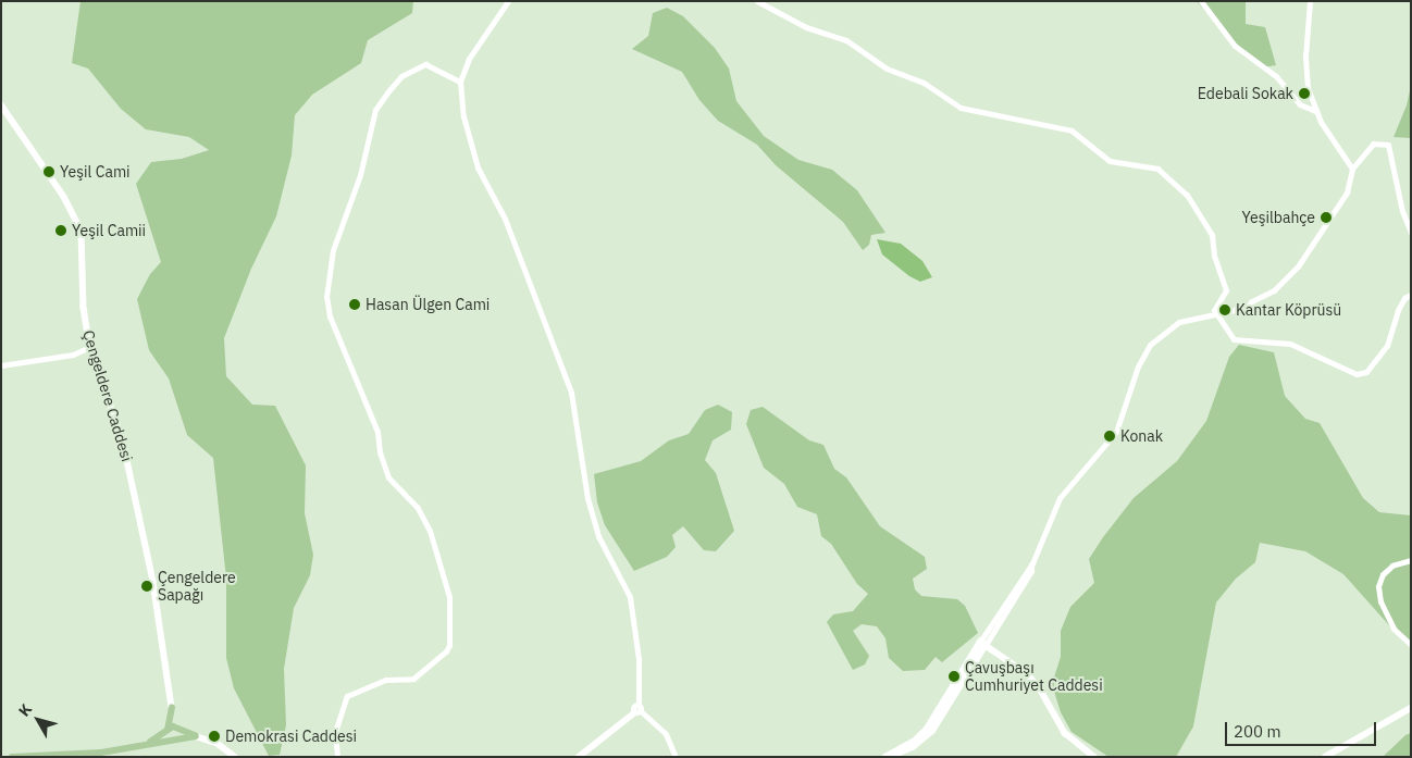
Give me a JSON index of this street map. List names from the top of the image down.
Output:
{
  "streets": {
    "main road": ["Çengeldere Caddesi"]
  },
  "places": [
    "Edebali Sokak",
    "Yeşil Cami",
    "Yeşilbahçe",
    "Yeşil Camii",
    "Hasan Ülgen Cami",
    "Kantar Köprüsü",
    "Konak",
    "Çengeldere Sapağı",
    "Çavuşbaşı Cumhuriyet Caddesi",
    "Demokrasi Caddesi"
  ],
  "scale_bar": "200 m",
  "north": "top left"
}
